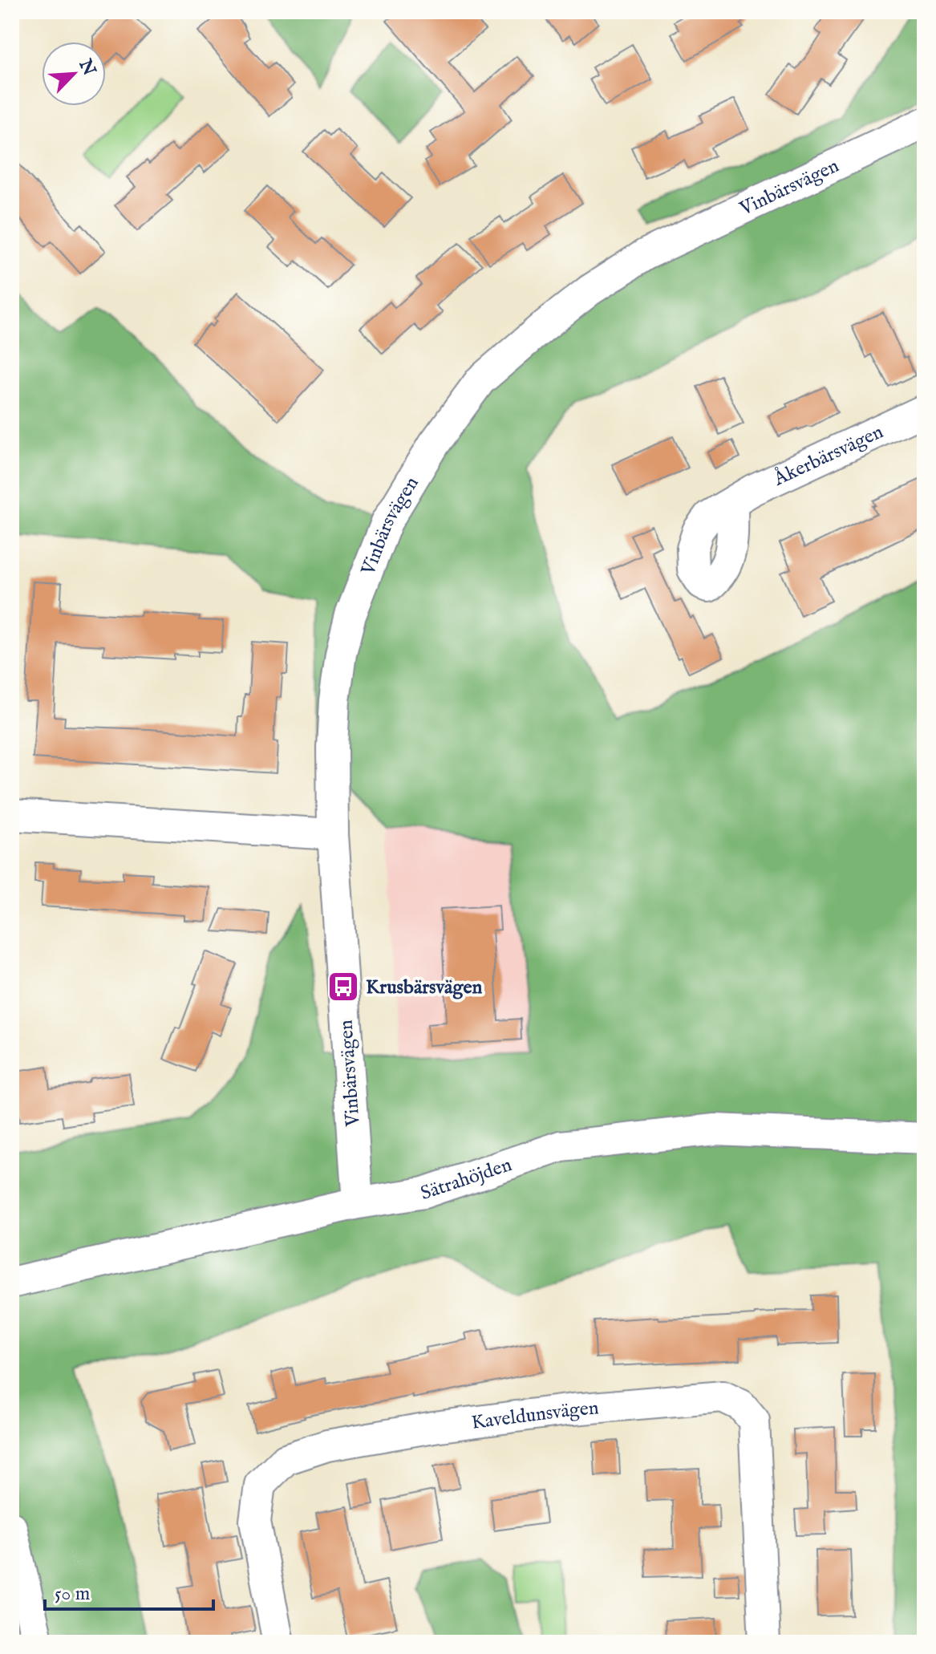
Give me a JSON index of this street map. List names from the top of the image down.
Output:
{
  "streets": {
    "street": [
      "Vinbärsvägen",
      "Åkerbärsvägen",
      "Sätrahöjden",
      "Kaveldunsvägen"
    ]
  },
  "crossings": [
    ["Vinbärsvägen", "Sätrahöjden"]
  ],
  "places": {
    "bus stop": ["Krusbärsvägen"]
  },
  "scale_bar": "50 m",
  "north": "top right"
}
